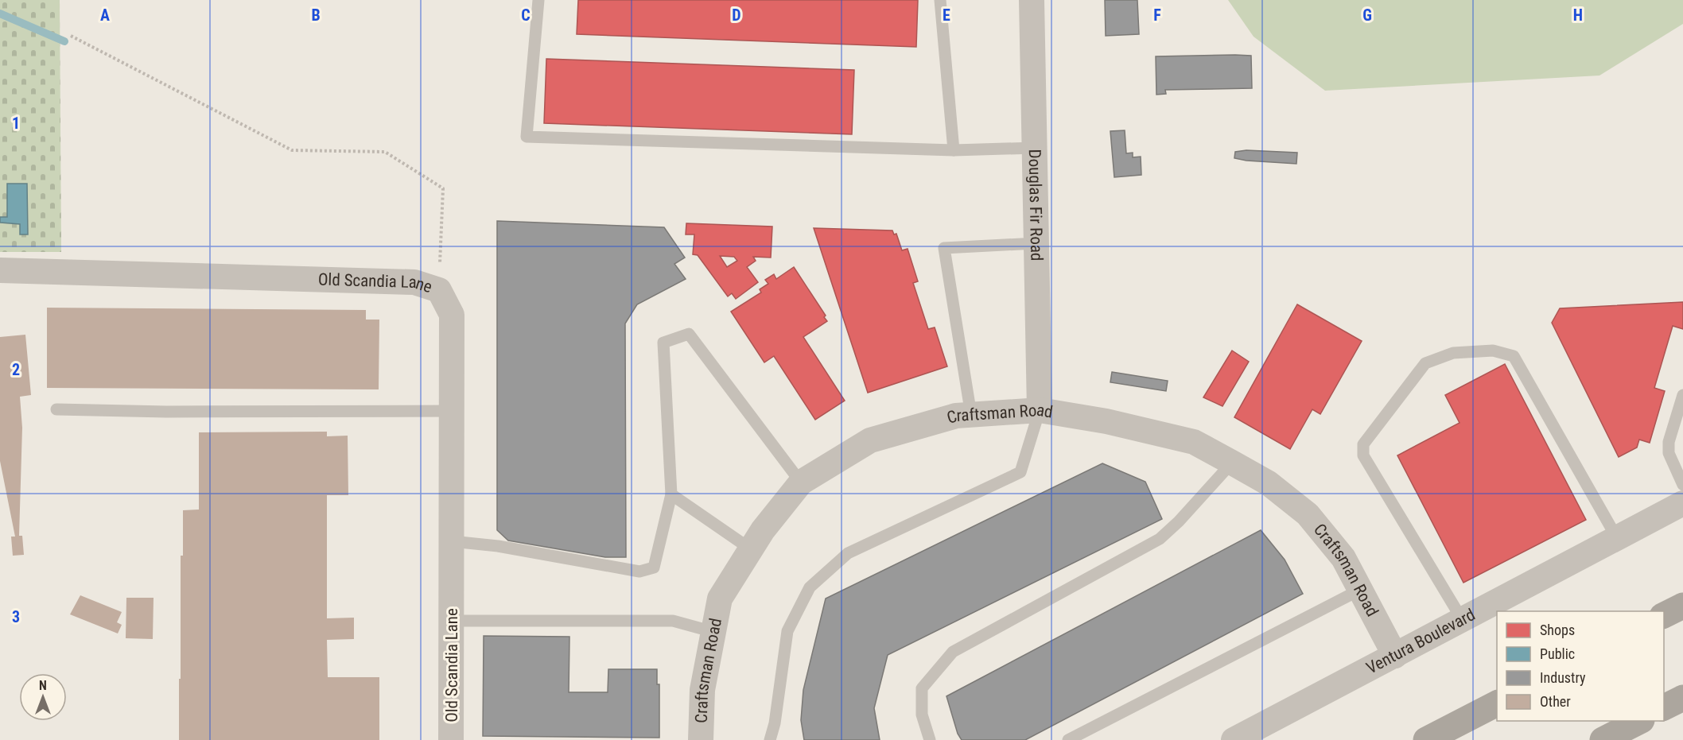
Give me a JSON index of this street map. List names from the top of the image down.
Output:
{
  "streets": {
    "street": [
      "Douglas Fir Road",
      "Old Scandia Lane",
      "Craftsman Road",
      "Ventura Boulevard"
    ]
  },
  "crossings": [
    ["Douglas Fir Road", "Craftsman Road"],
    ["Craftsman Road", "Ventura Boulevard"]
  ],
  "legend": [
    "Shops",
    "Public",
    "Industry",
    "Other"
  ],
  "north": "top",
  "grid": {
    "columns": [
      "A",
      "B",
      "C",
      "D",
      "E",
      "F",
      "G",
      "H"
    ],
    "rows": ["1", "2", "3"]
  }
}
